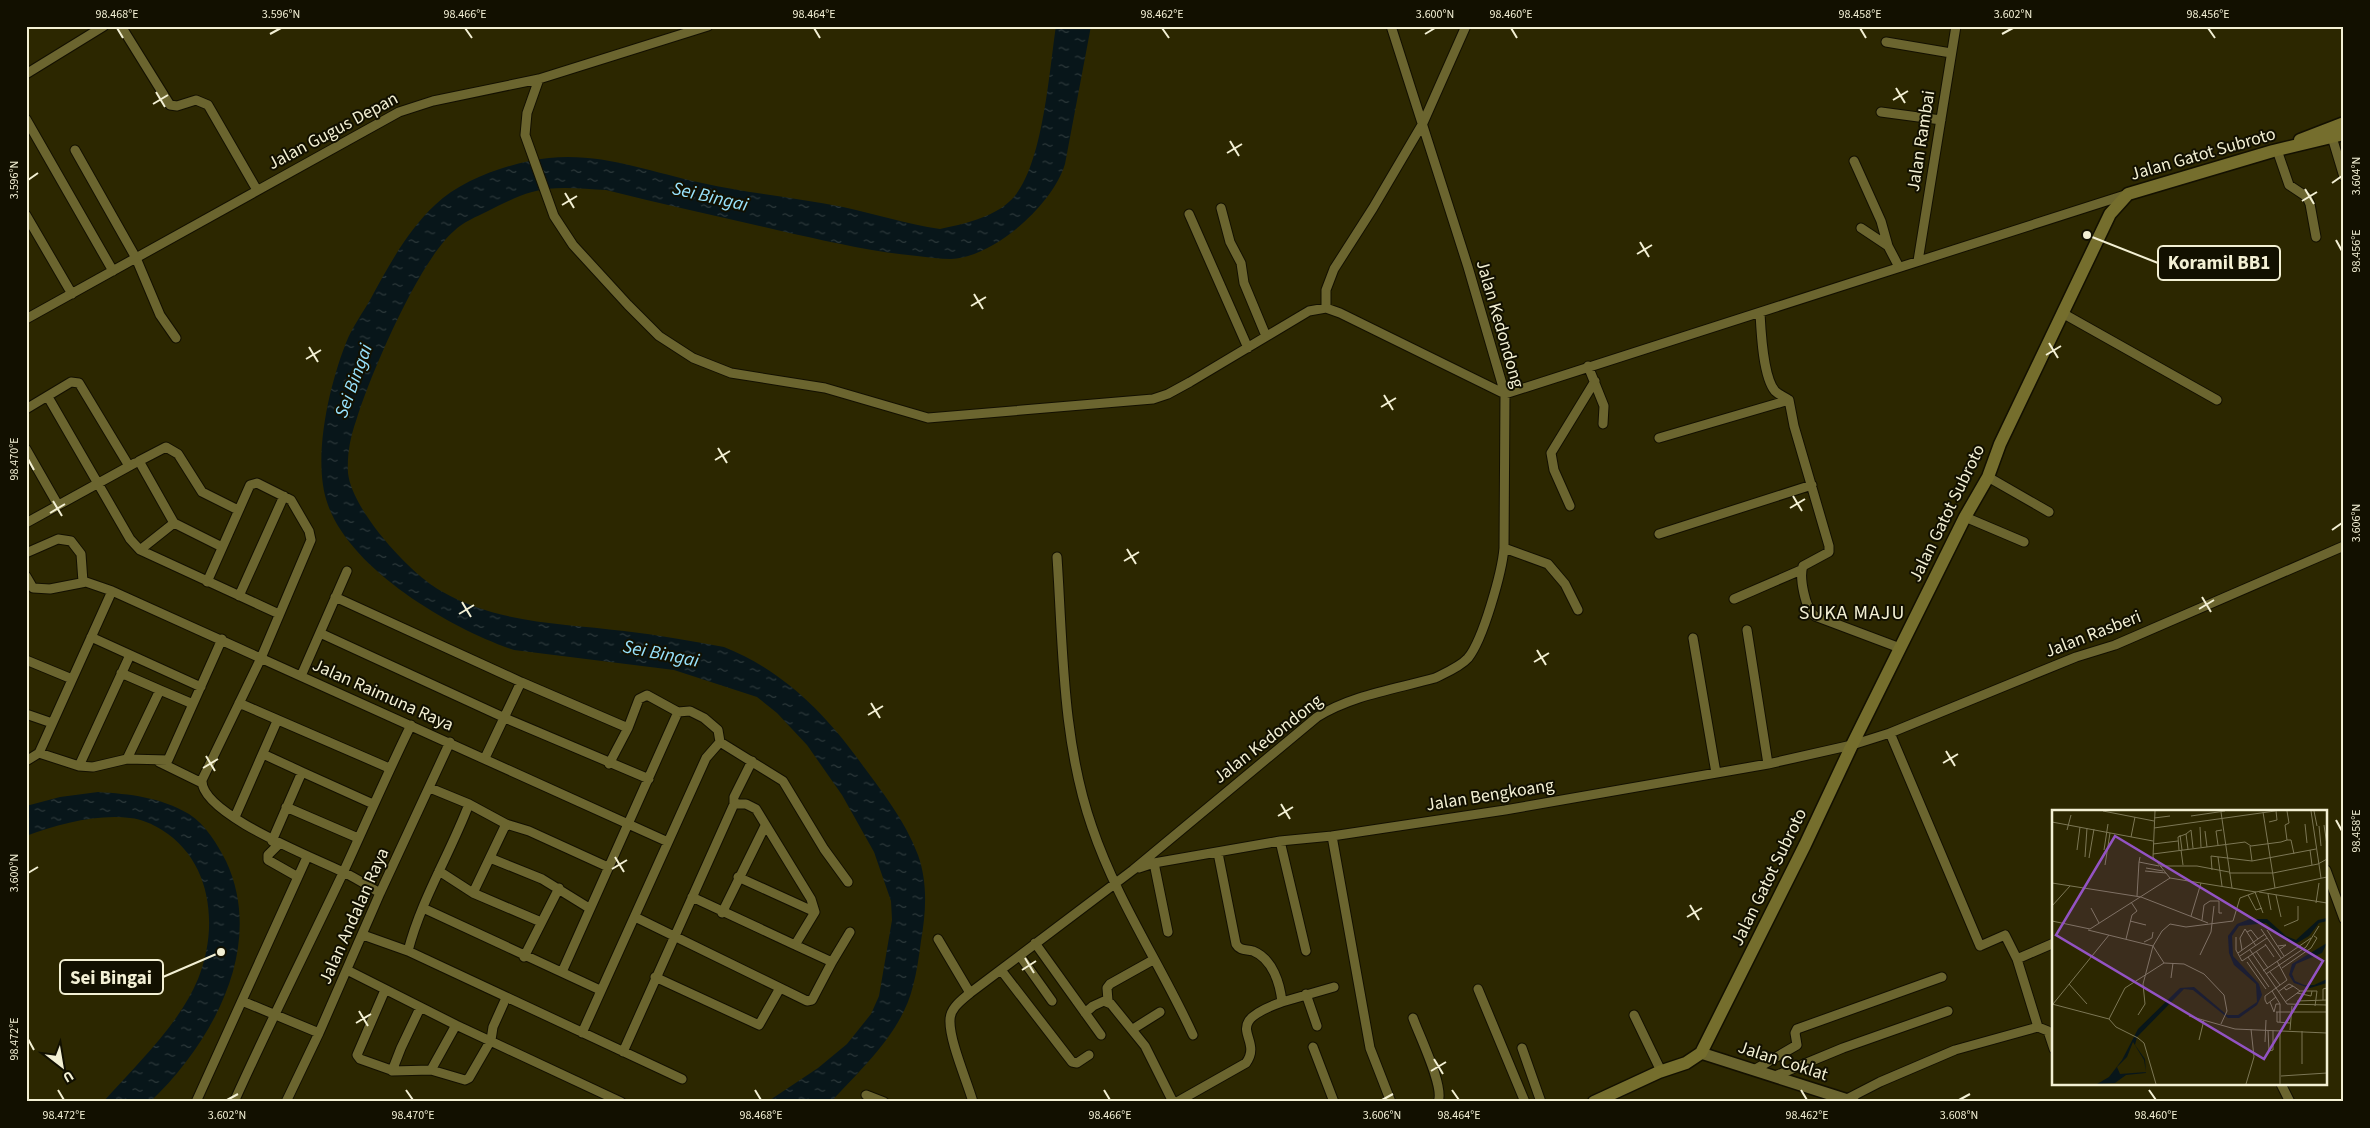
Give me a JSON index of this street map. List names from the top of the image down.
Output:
{
  "streets": {
    "main road": ["Jalan Gatot Subroto"],
    "street": [
      "Jalan Gugus Depan",
      "Jalan Rambai",
      "Jalan Kedondong",
      "Jalan Rasberi",
      "Jalan Raimuna Raya",
      "Jalan Bengkoang",
      "Jalan Andalan Raya",
      "Jalan Coklat"
    ]
  },
  "crossings": [
    ["Jalan Gatot Subroto", "Jalan Rasberi"],
    ["Jalan Gatot Subroto", "Jalan Bengkoang"],
    ["Jalan Gatot Subroto", "Jalan Coklat"],
    ["Jalan Kedondong", "Jalan Bengkoang"],
    ["Jalan Rasberi", "Jalan Bengkoang"],
    ["Jalan Raimuna Raya", "Jalan Andalan Raya"]
  ],
  "districts": ["SUKA MAJU"],
  "water": ["Sei Bingai"],
  "places": ["Koramil BB1", "Sei Bingai"],
  "north": "bottom right",
  "coordinates": [
    "98.468°E",
    "3.596°N",
    "98.466°E",
    "98.464°E",
    "98.462°E",
    "3.600°N",
    "98.460°E",
    "98.458°E",
    "3.602°N",
    "98.456°E",
    "3.604°N",
    "98.470°E",
    "3.606°N",
    "98.472°E",
    "3.608°N"
  ]
}
